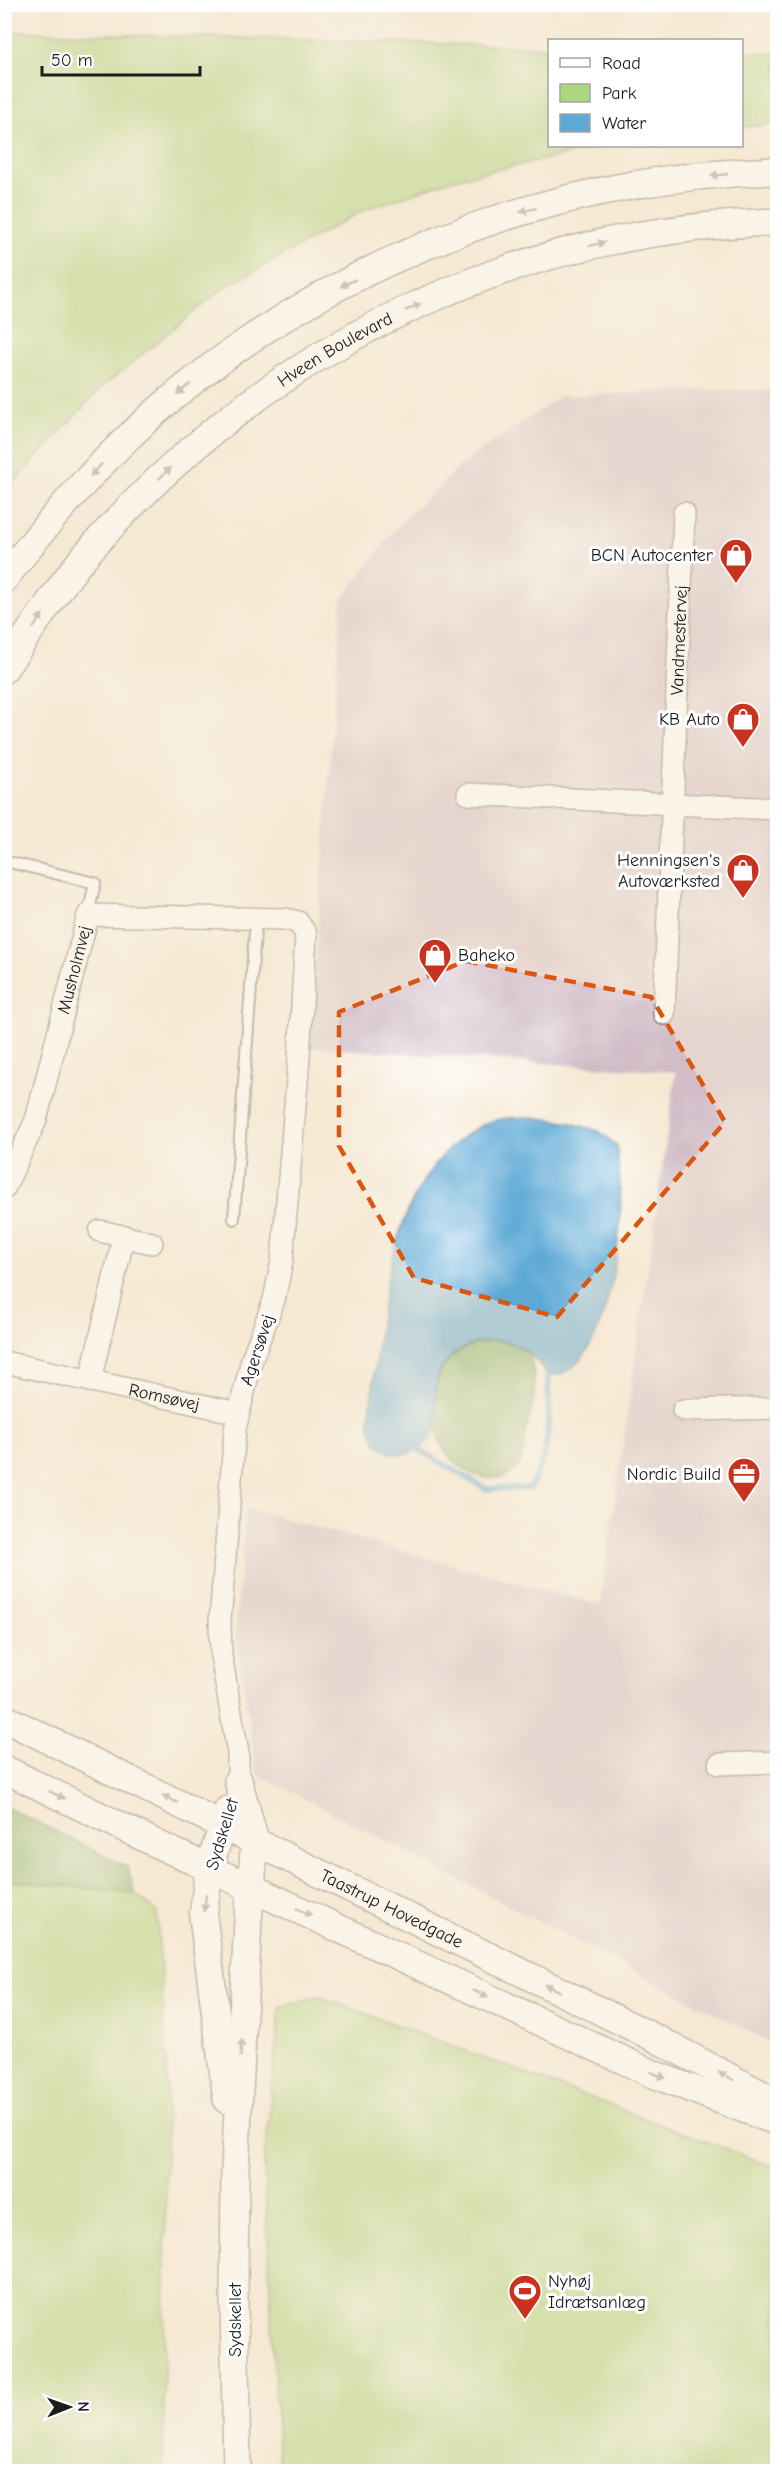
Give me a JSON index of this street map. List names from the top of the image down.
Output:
{
  "streets": {
    "street": [
      "Hveen Boulevard",
      "Vandmestervej",
      "Musholmvej",
      "Agersøvej",
      "Romsøvej",
      "Sydskellet",
      "Taastrup Hovedgade"
    ]
  },
  "crossings": [
    ["Musholmvej", "Agersøvej"],
    ["Agersøvej", "Romsøvej"],
    ["Agersøvej", "Sydskellet"],
    ["Sydskellet", "Taastrup Hovedgade"]
  ],
  "places": {
    "shop": [
      "BCN Autocenter",
      "KB Auto",
      "Henningsen's Autoværksted",
      "Baheko"
    ],
    "office": ["Nordic Build"],
    "sports": ["Nyhøj Idrætsanlæg"]
  },
  "legend": ["Road", "Park", "Water"],
  "scale_bar": "50 m",
  "north": "right"
}
